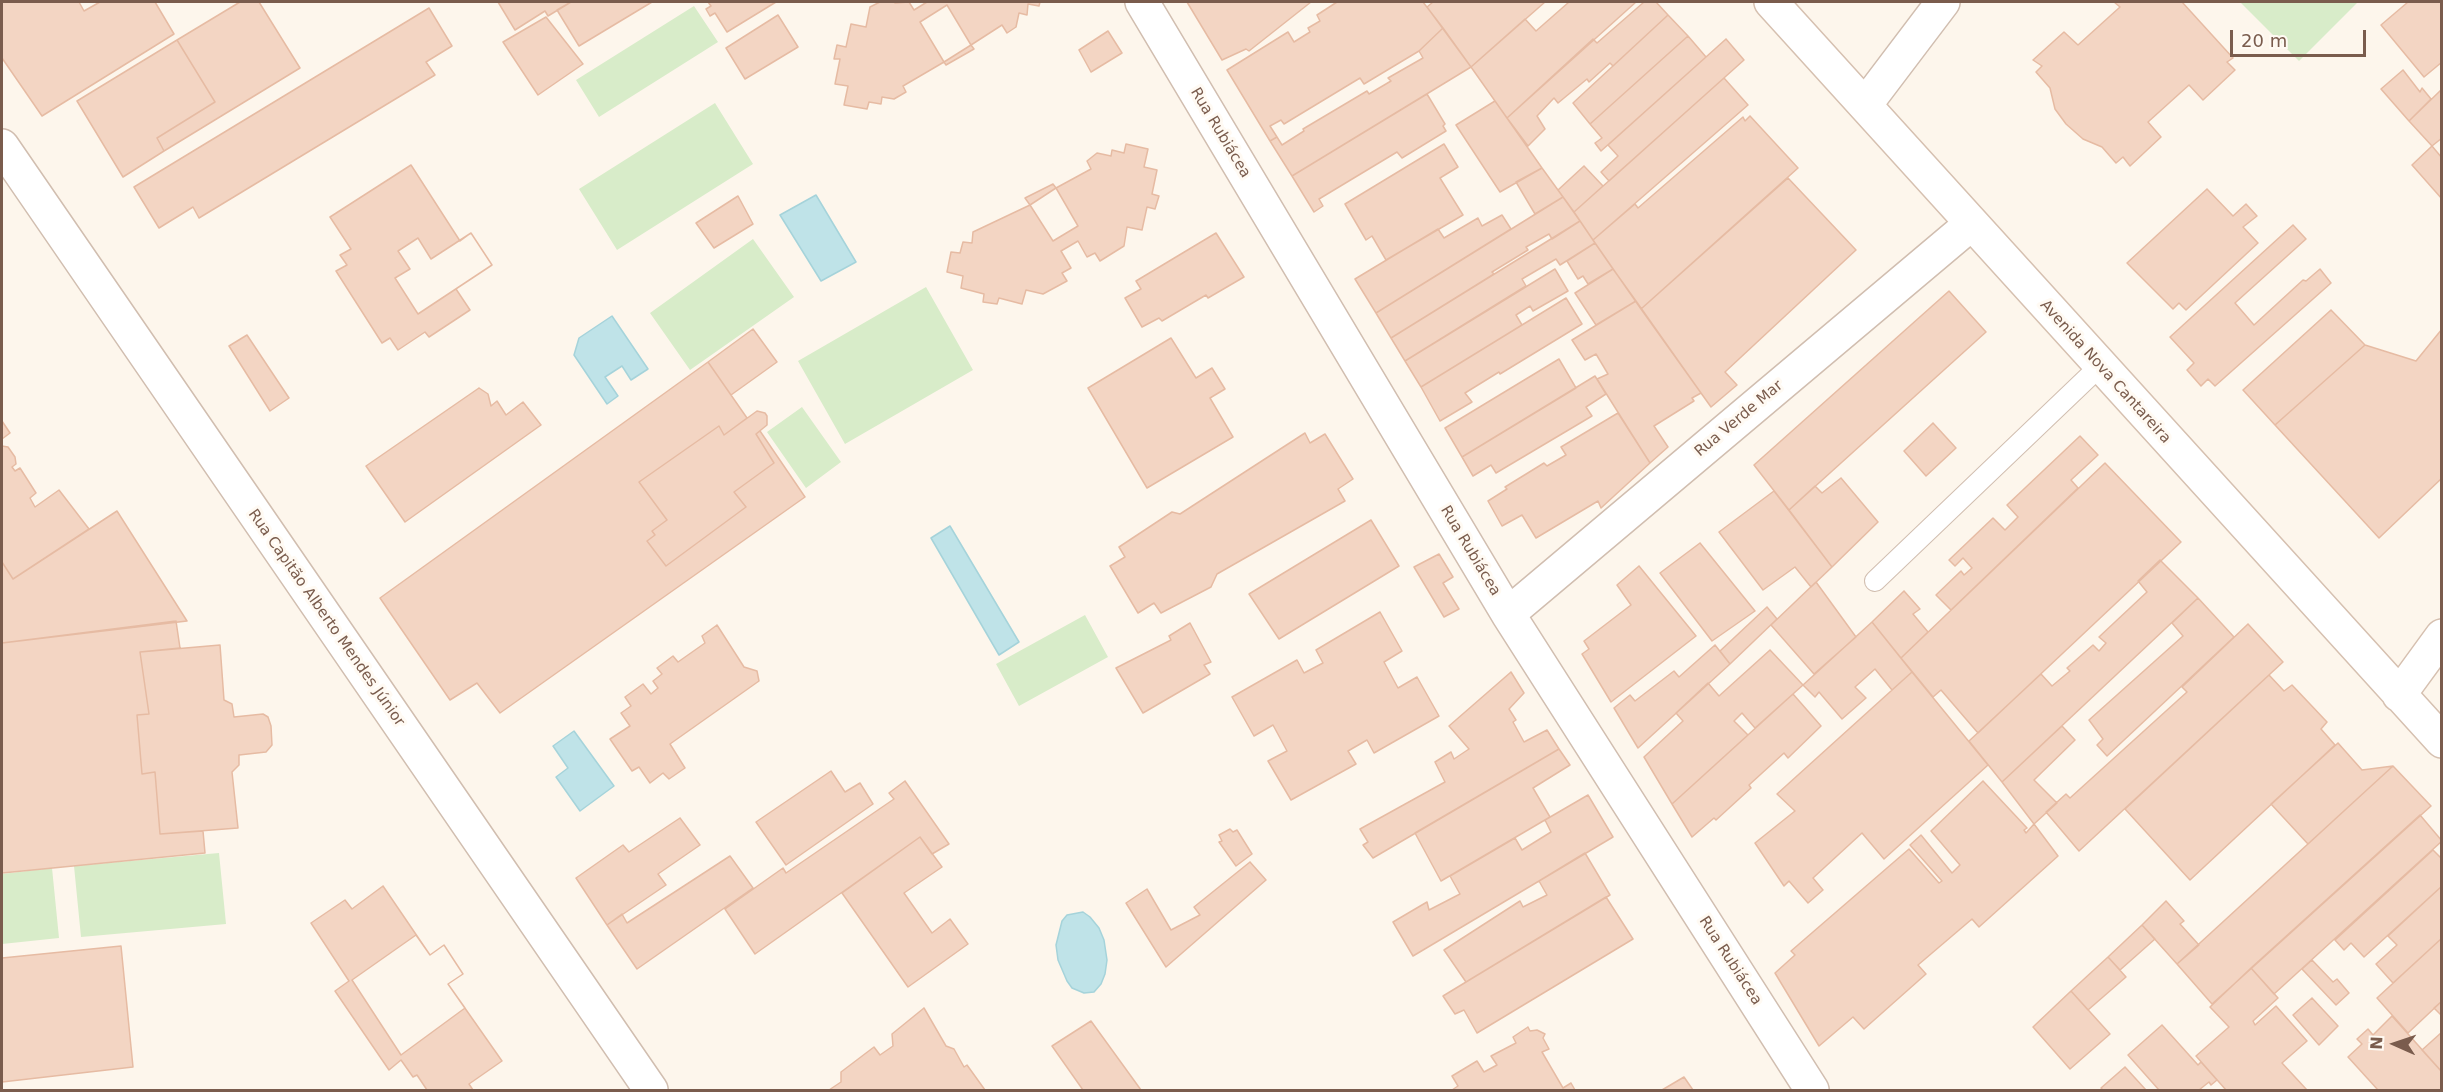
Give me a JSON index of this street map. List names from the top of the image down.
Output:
{
  "streets": {
    "street": [
      "Rua Rubiácea",
      "Avenida Nova Cantareira",
      "Rua Verde Mar",
      "Rua Capitão Alberto Mendes Júnior"
    ]
  },
  "crossings": [
    ["Rua Rubiácea", "Rua Verde Mar"],
    ["Avenida Nova Cantareira", "Rua Verde Mar"]
  ],
  "scale_bar": "20 m",
  "north": "left"
}
